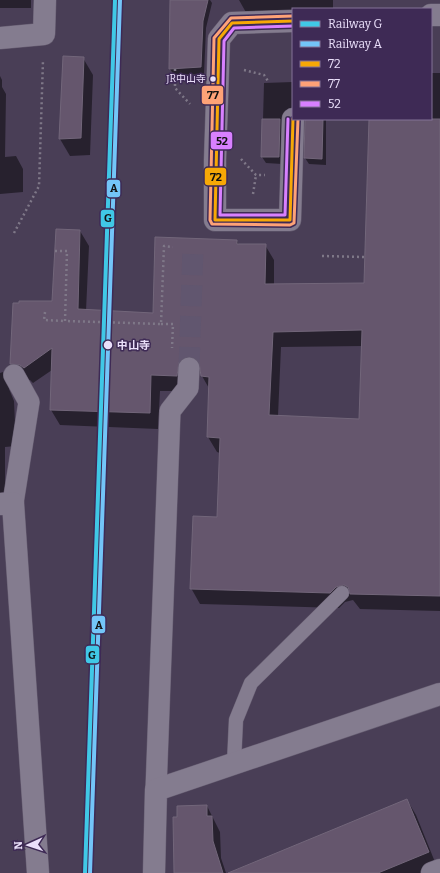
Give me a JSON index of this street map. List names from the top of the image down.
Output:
{
  "places": ["JR中山寺", "中山寺"],
  "lines": [
    "rail line G",
    "rail line A",
    "transit line 77",
    "transit line 72",
    "transit line 52"
  ],
  "legend": [
    "Railway G",
    "Railway A",
    "72",
    "77",
    "52"
  ],
  "north": "left"
}
